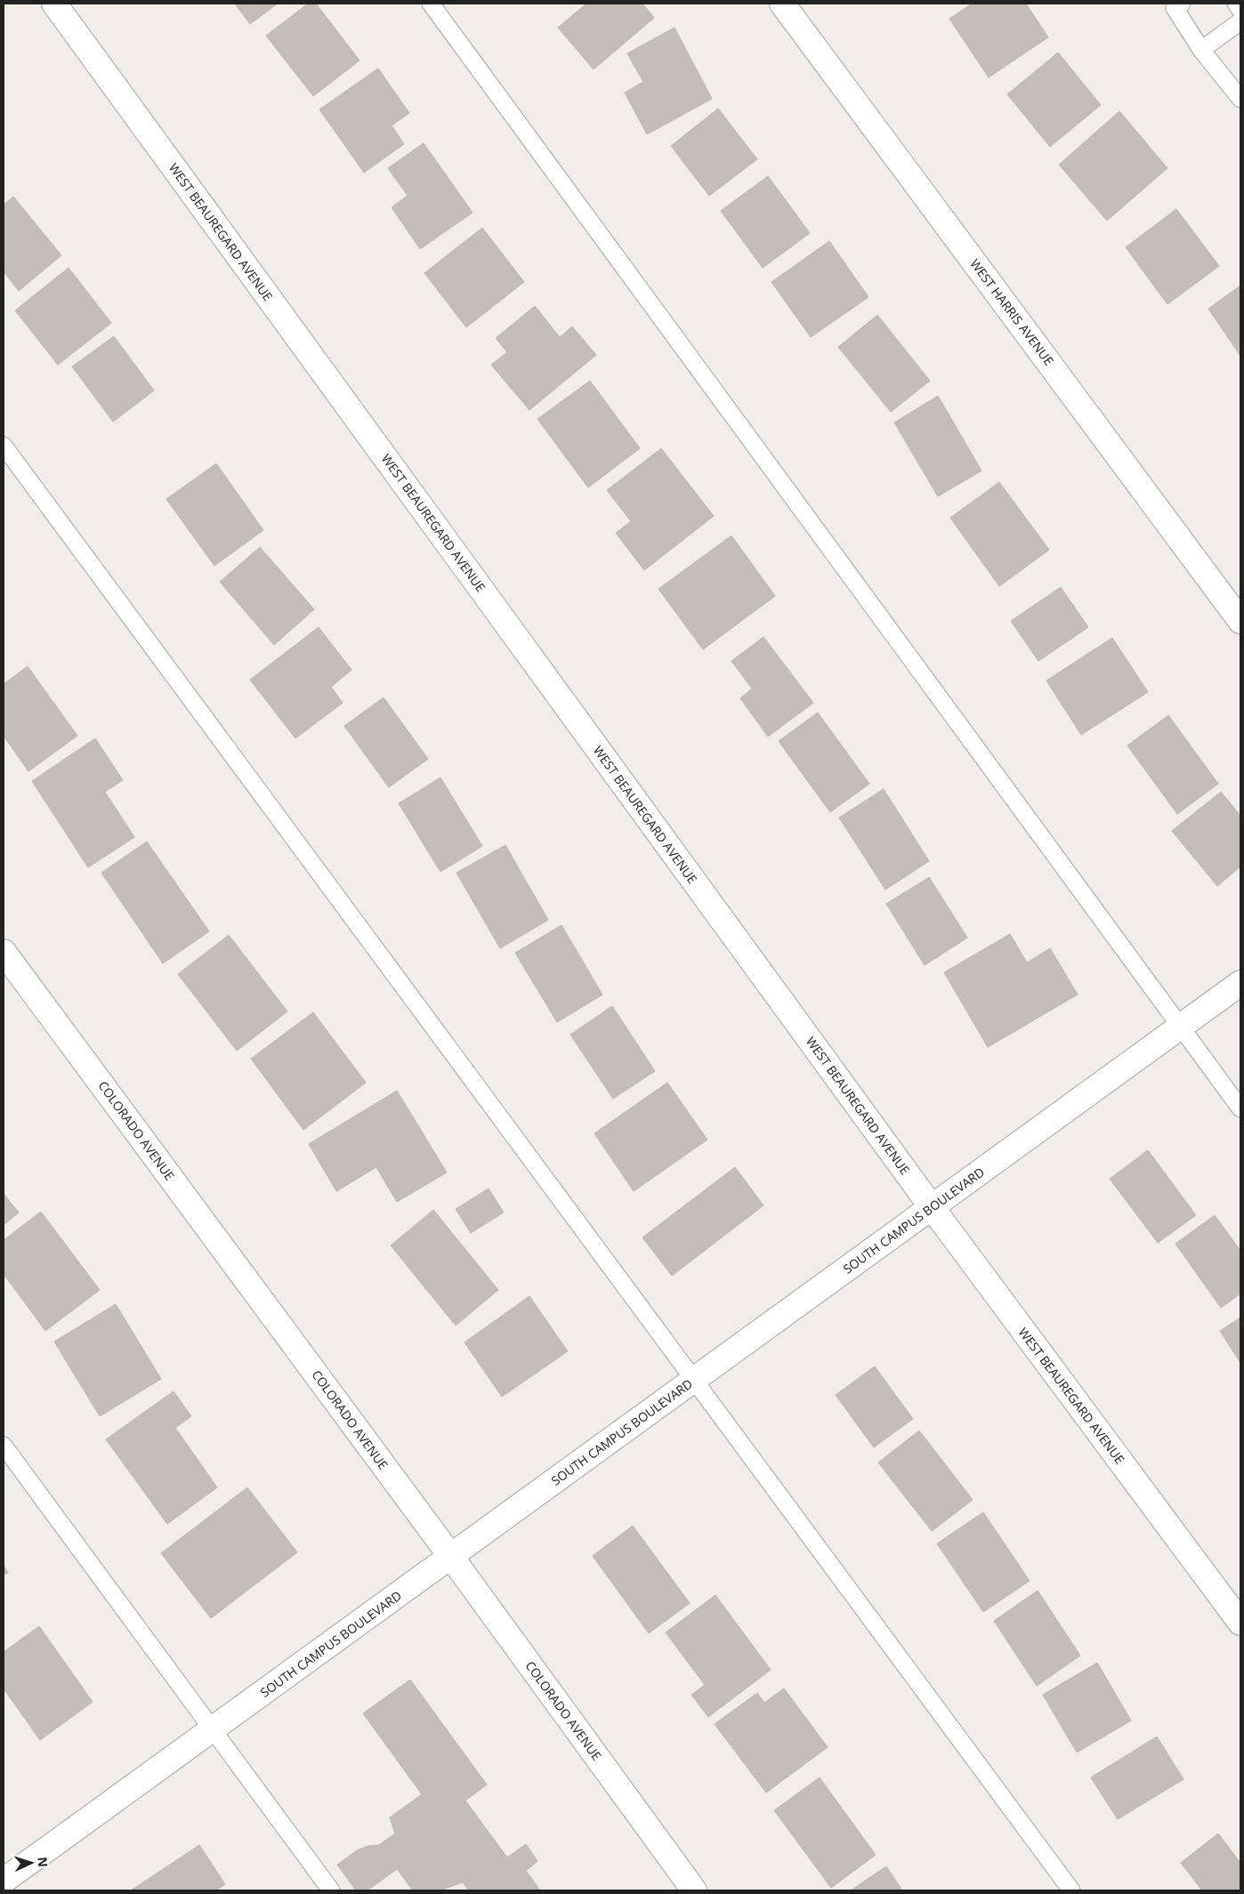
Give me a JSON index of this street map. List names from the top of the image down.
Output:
{
  "streets": {
    "street": [
      "WEST BEAUREGARD AVENUE",
      "WEST HARRIS AVENUE",
      "COLORADO AVENUE",
      "SOUTH CAMPUS BOULEVARD"
    ]
  },
  "crossings": [
    ["WEST BEAUREGARD AVENUE", "SOUTH CAMPUS BOULEVARD"],
    ["COLORADO AVENUE", "SOUTH CAMPUS BOULEVARD"]
  ],
  "north": "right"
}
